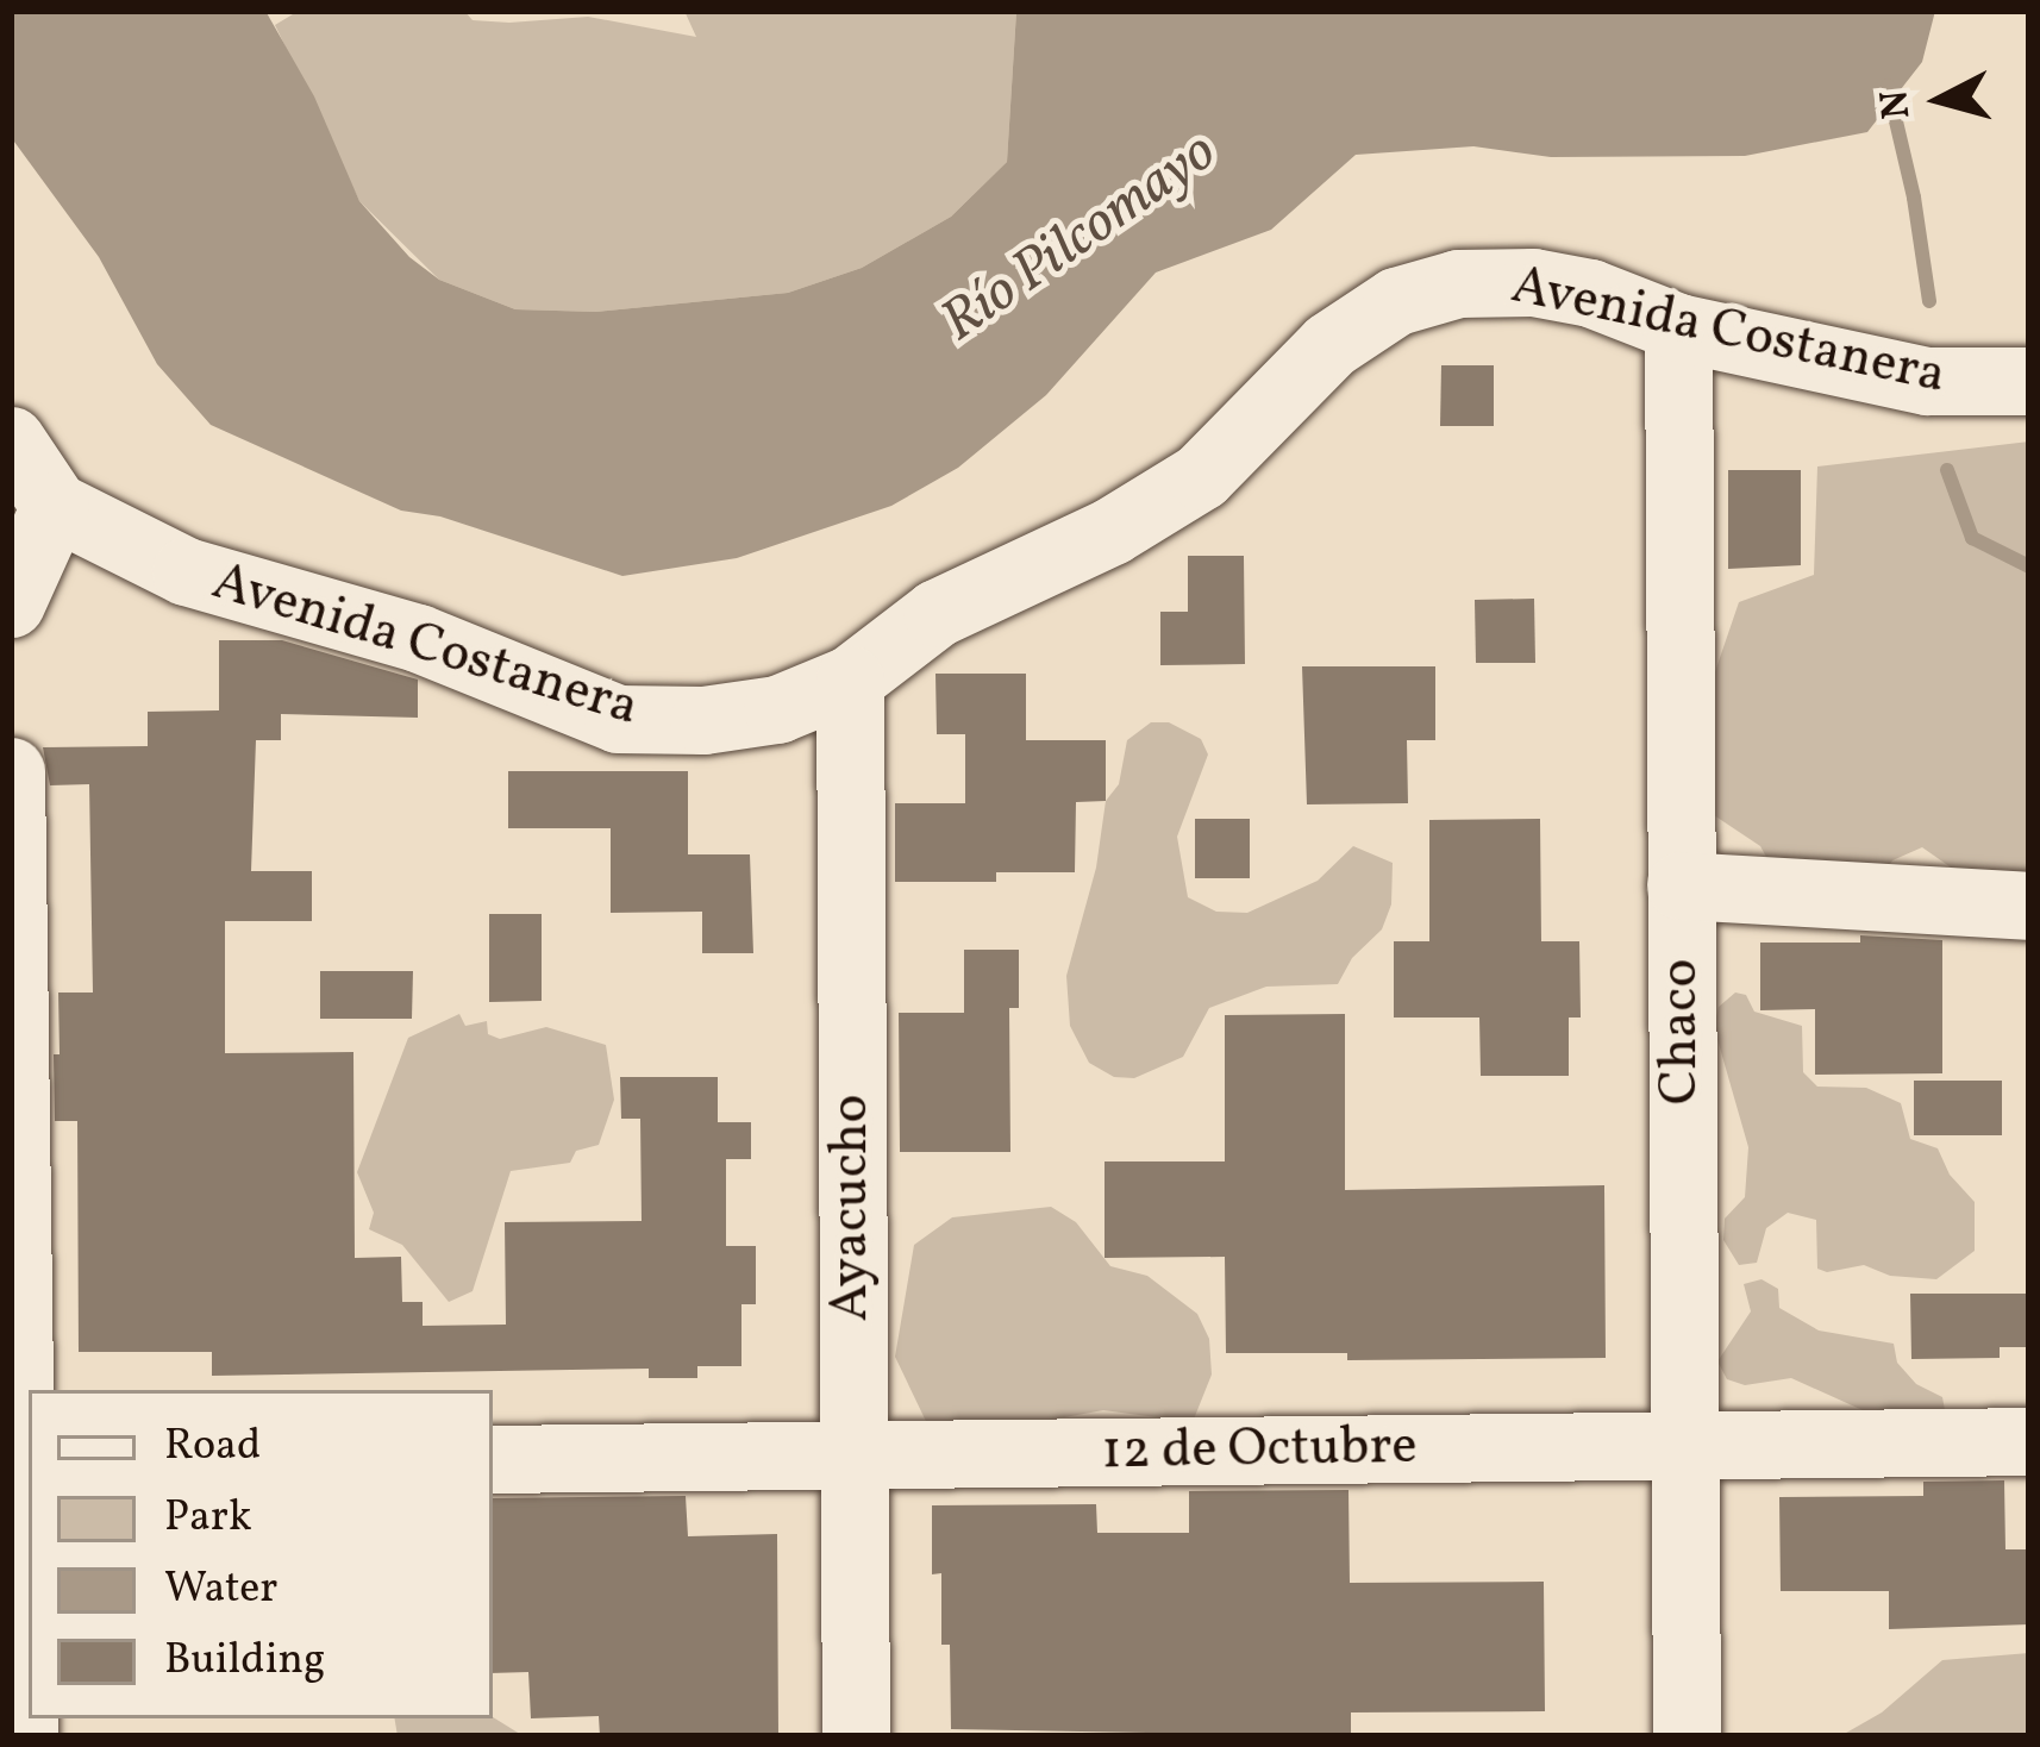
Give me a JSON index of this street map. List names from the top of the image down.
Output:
{
  "streets": {
    "street": [
      "Avenida Costanera",
      "Chaco",
      "Ayacucho",
      "12 de Octubre"
    ]
  },
  "crossings": [
    ["Avenida Costanera", "Chaco"],
    ["Avenida Costanera", "Ayacucho"],
    ["Chaco", "12 de Octubre"],
    ["Ayacucho", "12 de Octubre"]
  ],
  "water": ["Río Pilcomayo"],
  "legend": [
    "Road",
    "Park",
    "Water",
    "Building"
  ],
  "north": "left"
}
